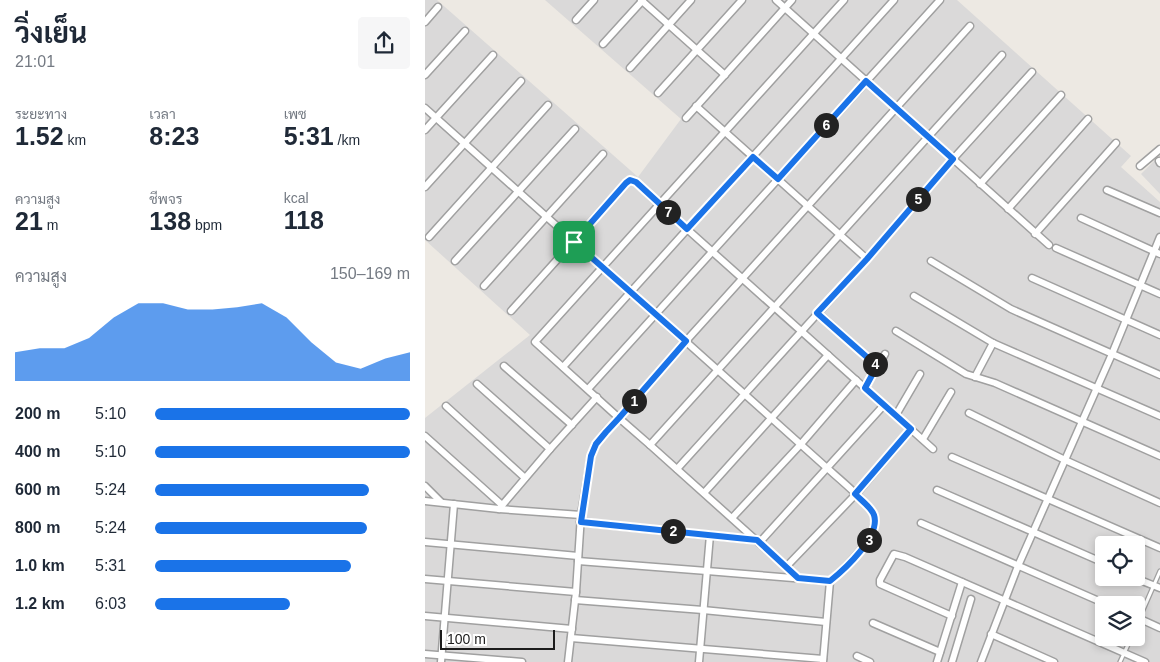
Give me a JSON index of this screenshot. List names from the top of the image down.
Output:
{
  "scale_bar": "100 m",
  "page": {
    "heading": ["วิ่งเย็น", "21:01"],
    "stats": [
      ["ระยะทาง", "1.52 km"],
      ["เวลา", "8:23"],
      ["เพซ", "5:31 /km"],
      ["ความสูง", "21 m"],
      ["ชีพจร", "138 bpm"],
      ["kcal", "118"]
    ],
    "pins": [
      "6",
      "5",
      "7",
      "4",
      "1",
      "2",
      "3"
    ],
    "chart": ["ความสูง", "150–169 m"],
    "list": [
      {
        "name": "200 m",
        "note": "5:10"
      },
      {
        "name": "400 m",
        "note": "5:10"
      },
      {
        "name": "600 m",
        "note": "5:24"
      },
      {
        "name": "800 m",
        "note": "5:24"
      },
      {
        "name": "1.0 km",
        "note": "5:31"
      },
      {
        "name": "1.2 km",
        "note": "6:03"
      }
    ],
    "scale": "100 m"
  }
}
